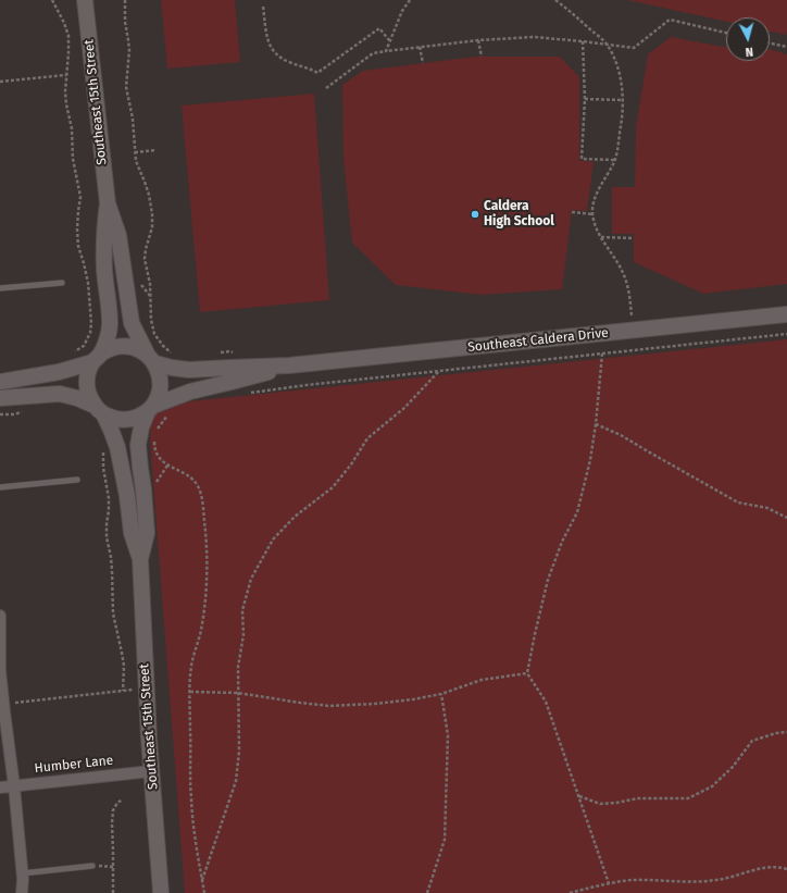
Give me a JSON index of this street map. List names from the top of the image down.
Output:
{
  "streets": {
    "main road": ["Southeast 15th Street", "Southeast Caldera Drive"],
    "street": ["Humber Lane"]
  },
  "crossings": [
    ["Southeast 15th Street", "Southeast Caldera Drive"],
    ["Southeast 15th Street", "Humber Lane"]
  ],
  "places": ["Caldera High School"],
  "north": "bottom"
}
